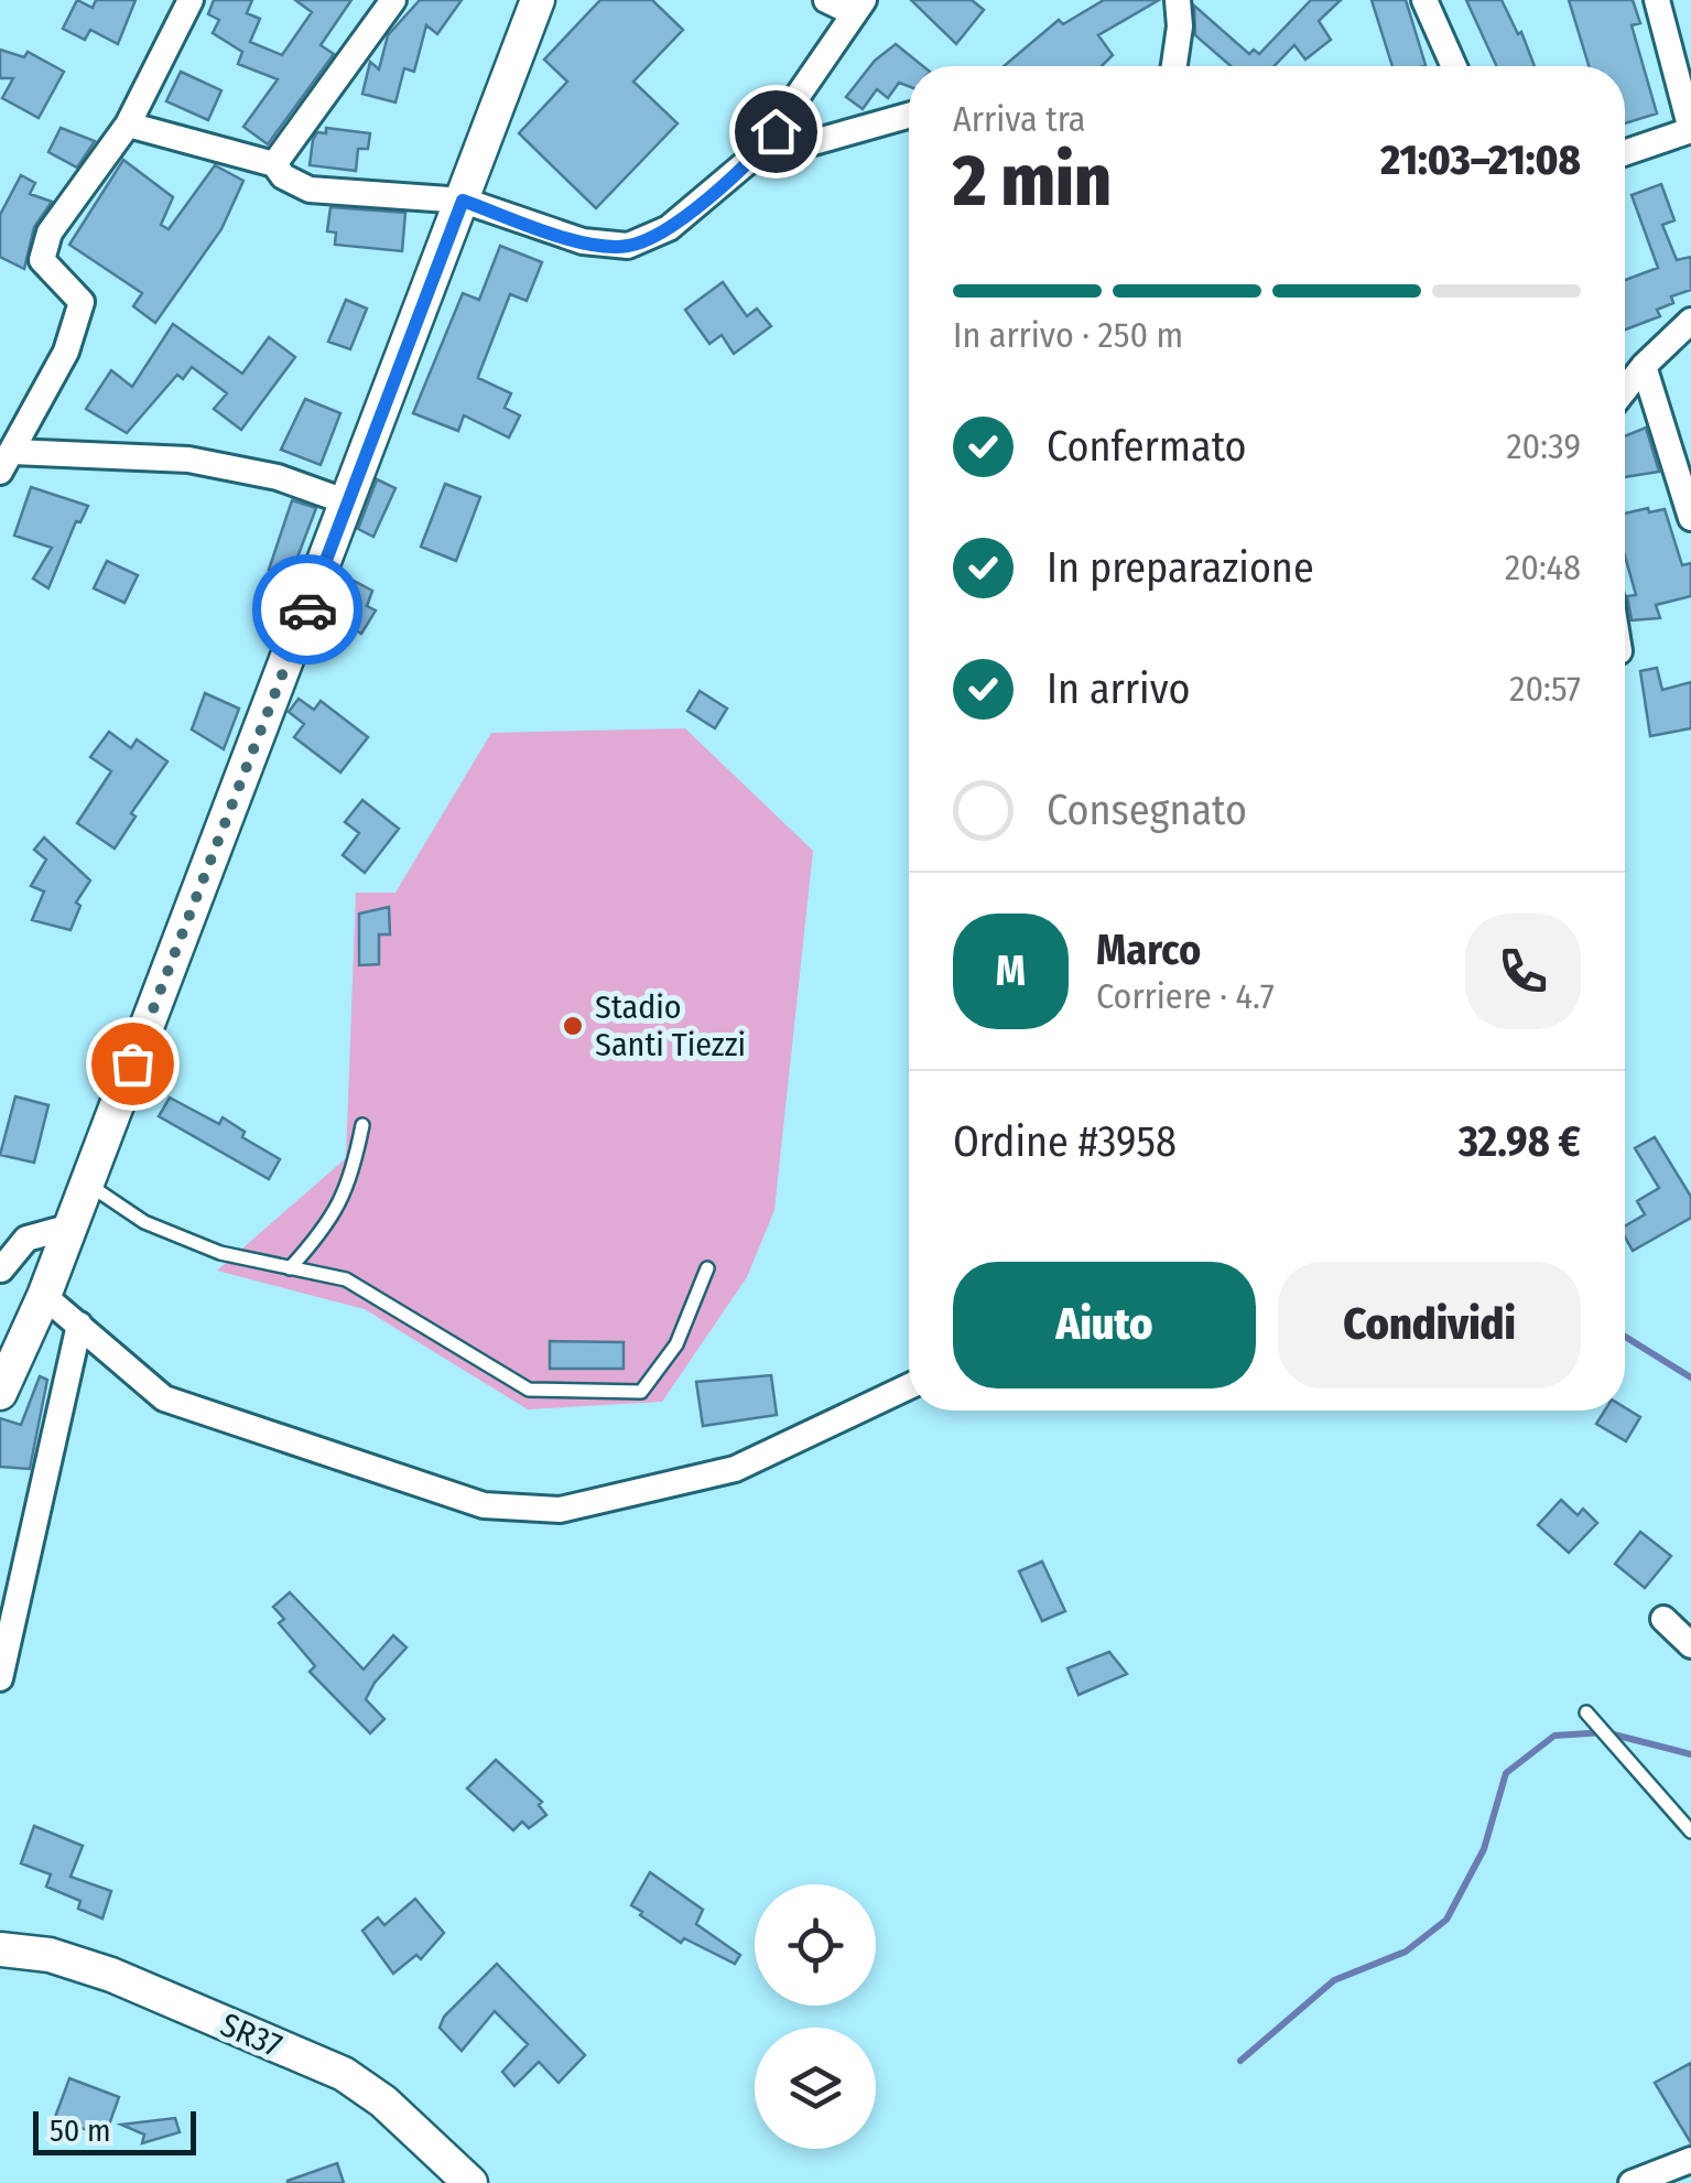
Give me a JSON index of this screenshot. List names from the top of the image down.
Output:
{
  "streets": {
    "street": ["SR37"]
  },
  "places": ["Stadio Santi Tiezzi"],
  "scale_bar": "50 m",
  "page": {
    "heading": ["2 min", "Arriva tra", "21:03–21:08"],
    "panel": [
      "Marco",
      "Corriere · 4.7",
      "Ordine #3958",
      "32.98 €"
    ],
    "bar": "In arrivo · 250 m",
    "list": [
      ["Confermato", "20:39"],
      ["In preparazione", "20:48"],
      ["In arrivo", "20:57"],
      "Consegnato"
    ],
    "round": "M",
    "buttons": ["Aiuto", "Condividi"],
    "scale": "50 m"
  }
}
